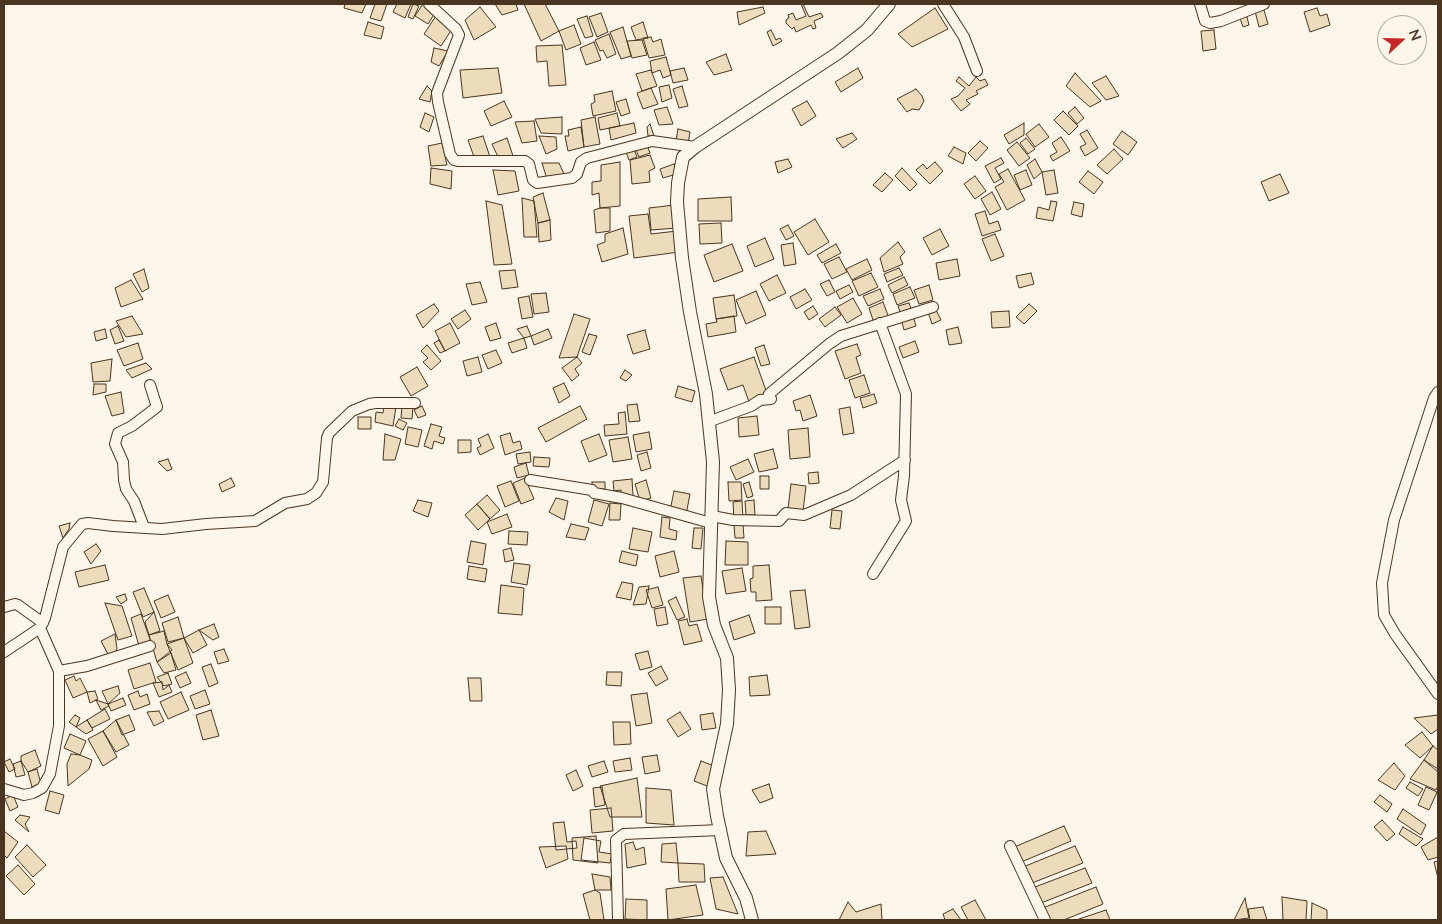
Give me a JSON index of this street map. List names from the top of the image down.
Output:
{
  "north": "right"
}
